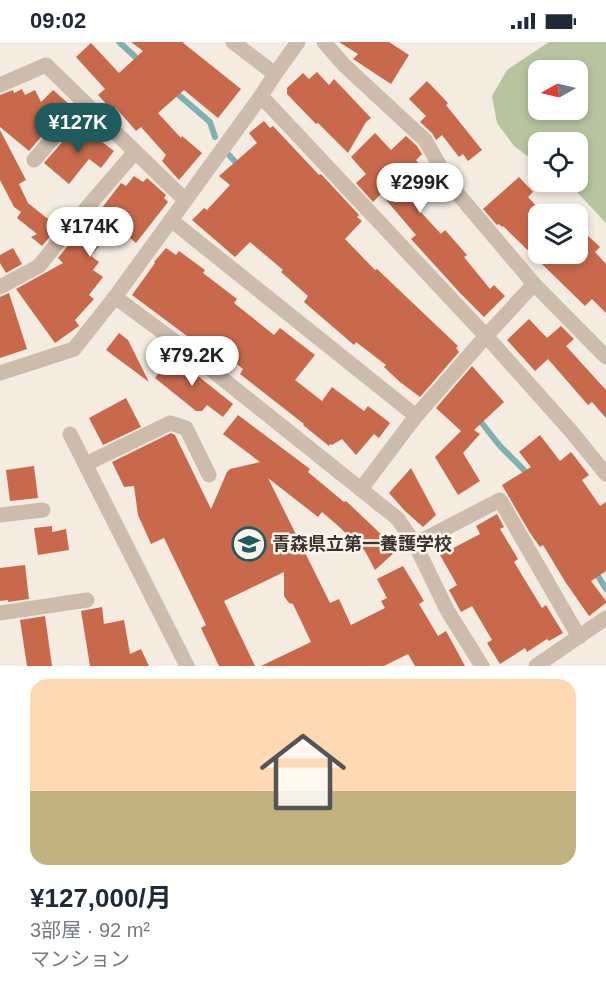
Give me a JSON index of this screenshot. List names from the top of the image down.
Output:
{
  "places": {
    "school or university": ["青森県立第一養護学校"]
  },
  "north": "left",
  "page": {
    "status": "09:02",
    "price": [
      "¥127K",
      "¥299K",
      "¥174K",
      "¥79.2K"
    ],
    "list": [
      {
        "name": "¥127,000/月",
        "note": "3部屋 · 92 m² · マンション"
      }
    ]
  }
}
